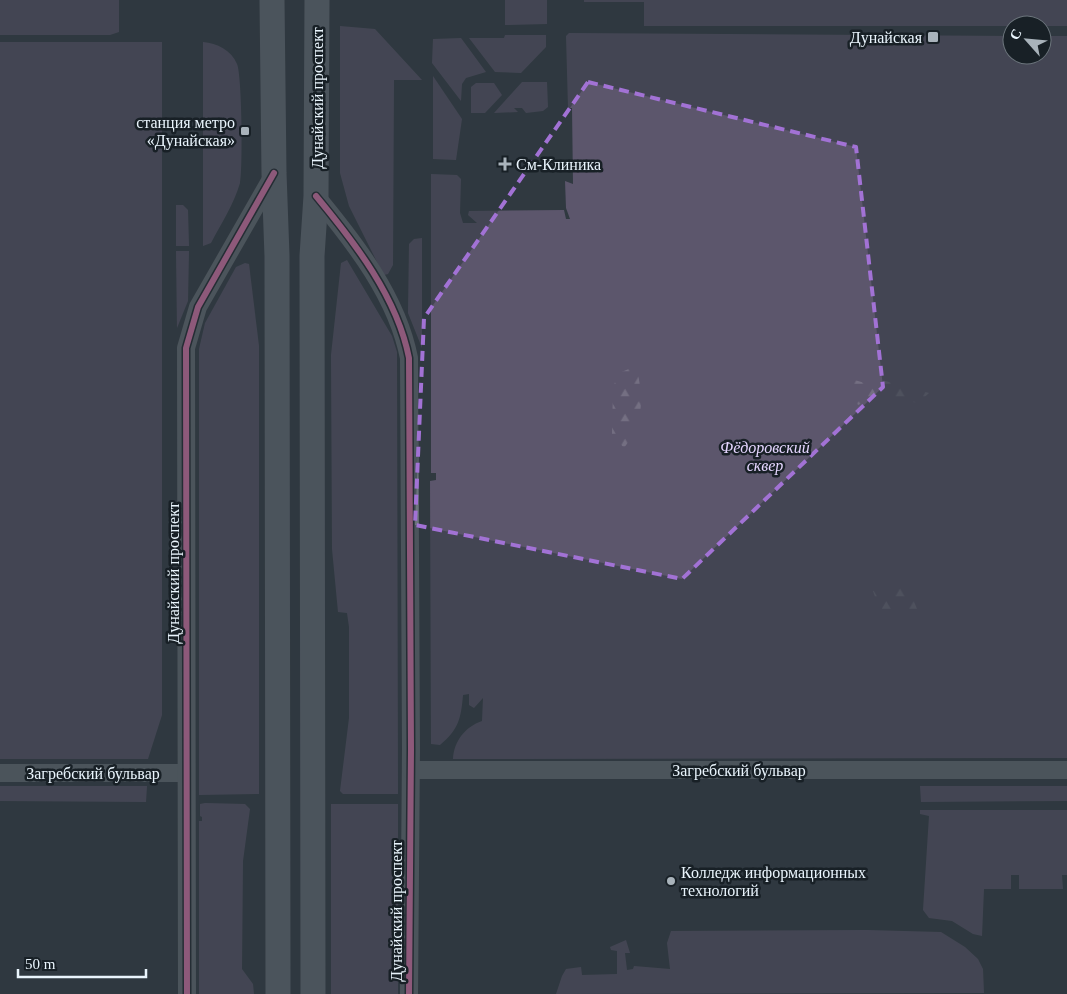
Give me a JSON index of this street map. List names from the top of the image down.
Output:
{
  "streets": {
    "main road": ["Дунайский проспект"],
    "street": ["Загребский бульвар"]
  },
  "crossings": [
    ["Дунайский проспект", "Загребский бульвар"]
  ],
  "parks": ["Фёдоровский сквер"],
  "places": {
    "transit": ["Дунайская", "станция метро «Дунайская»"],
    "health": ["См-Клиника"],
    "other": ["Колледж информационных технологий"]
  },
  "scale_bar": "50 m",
  "north": "top left"
}
